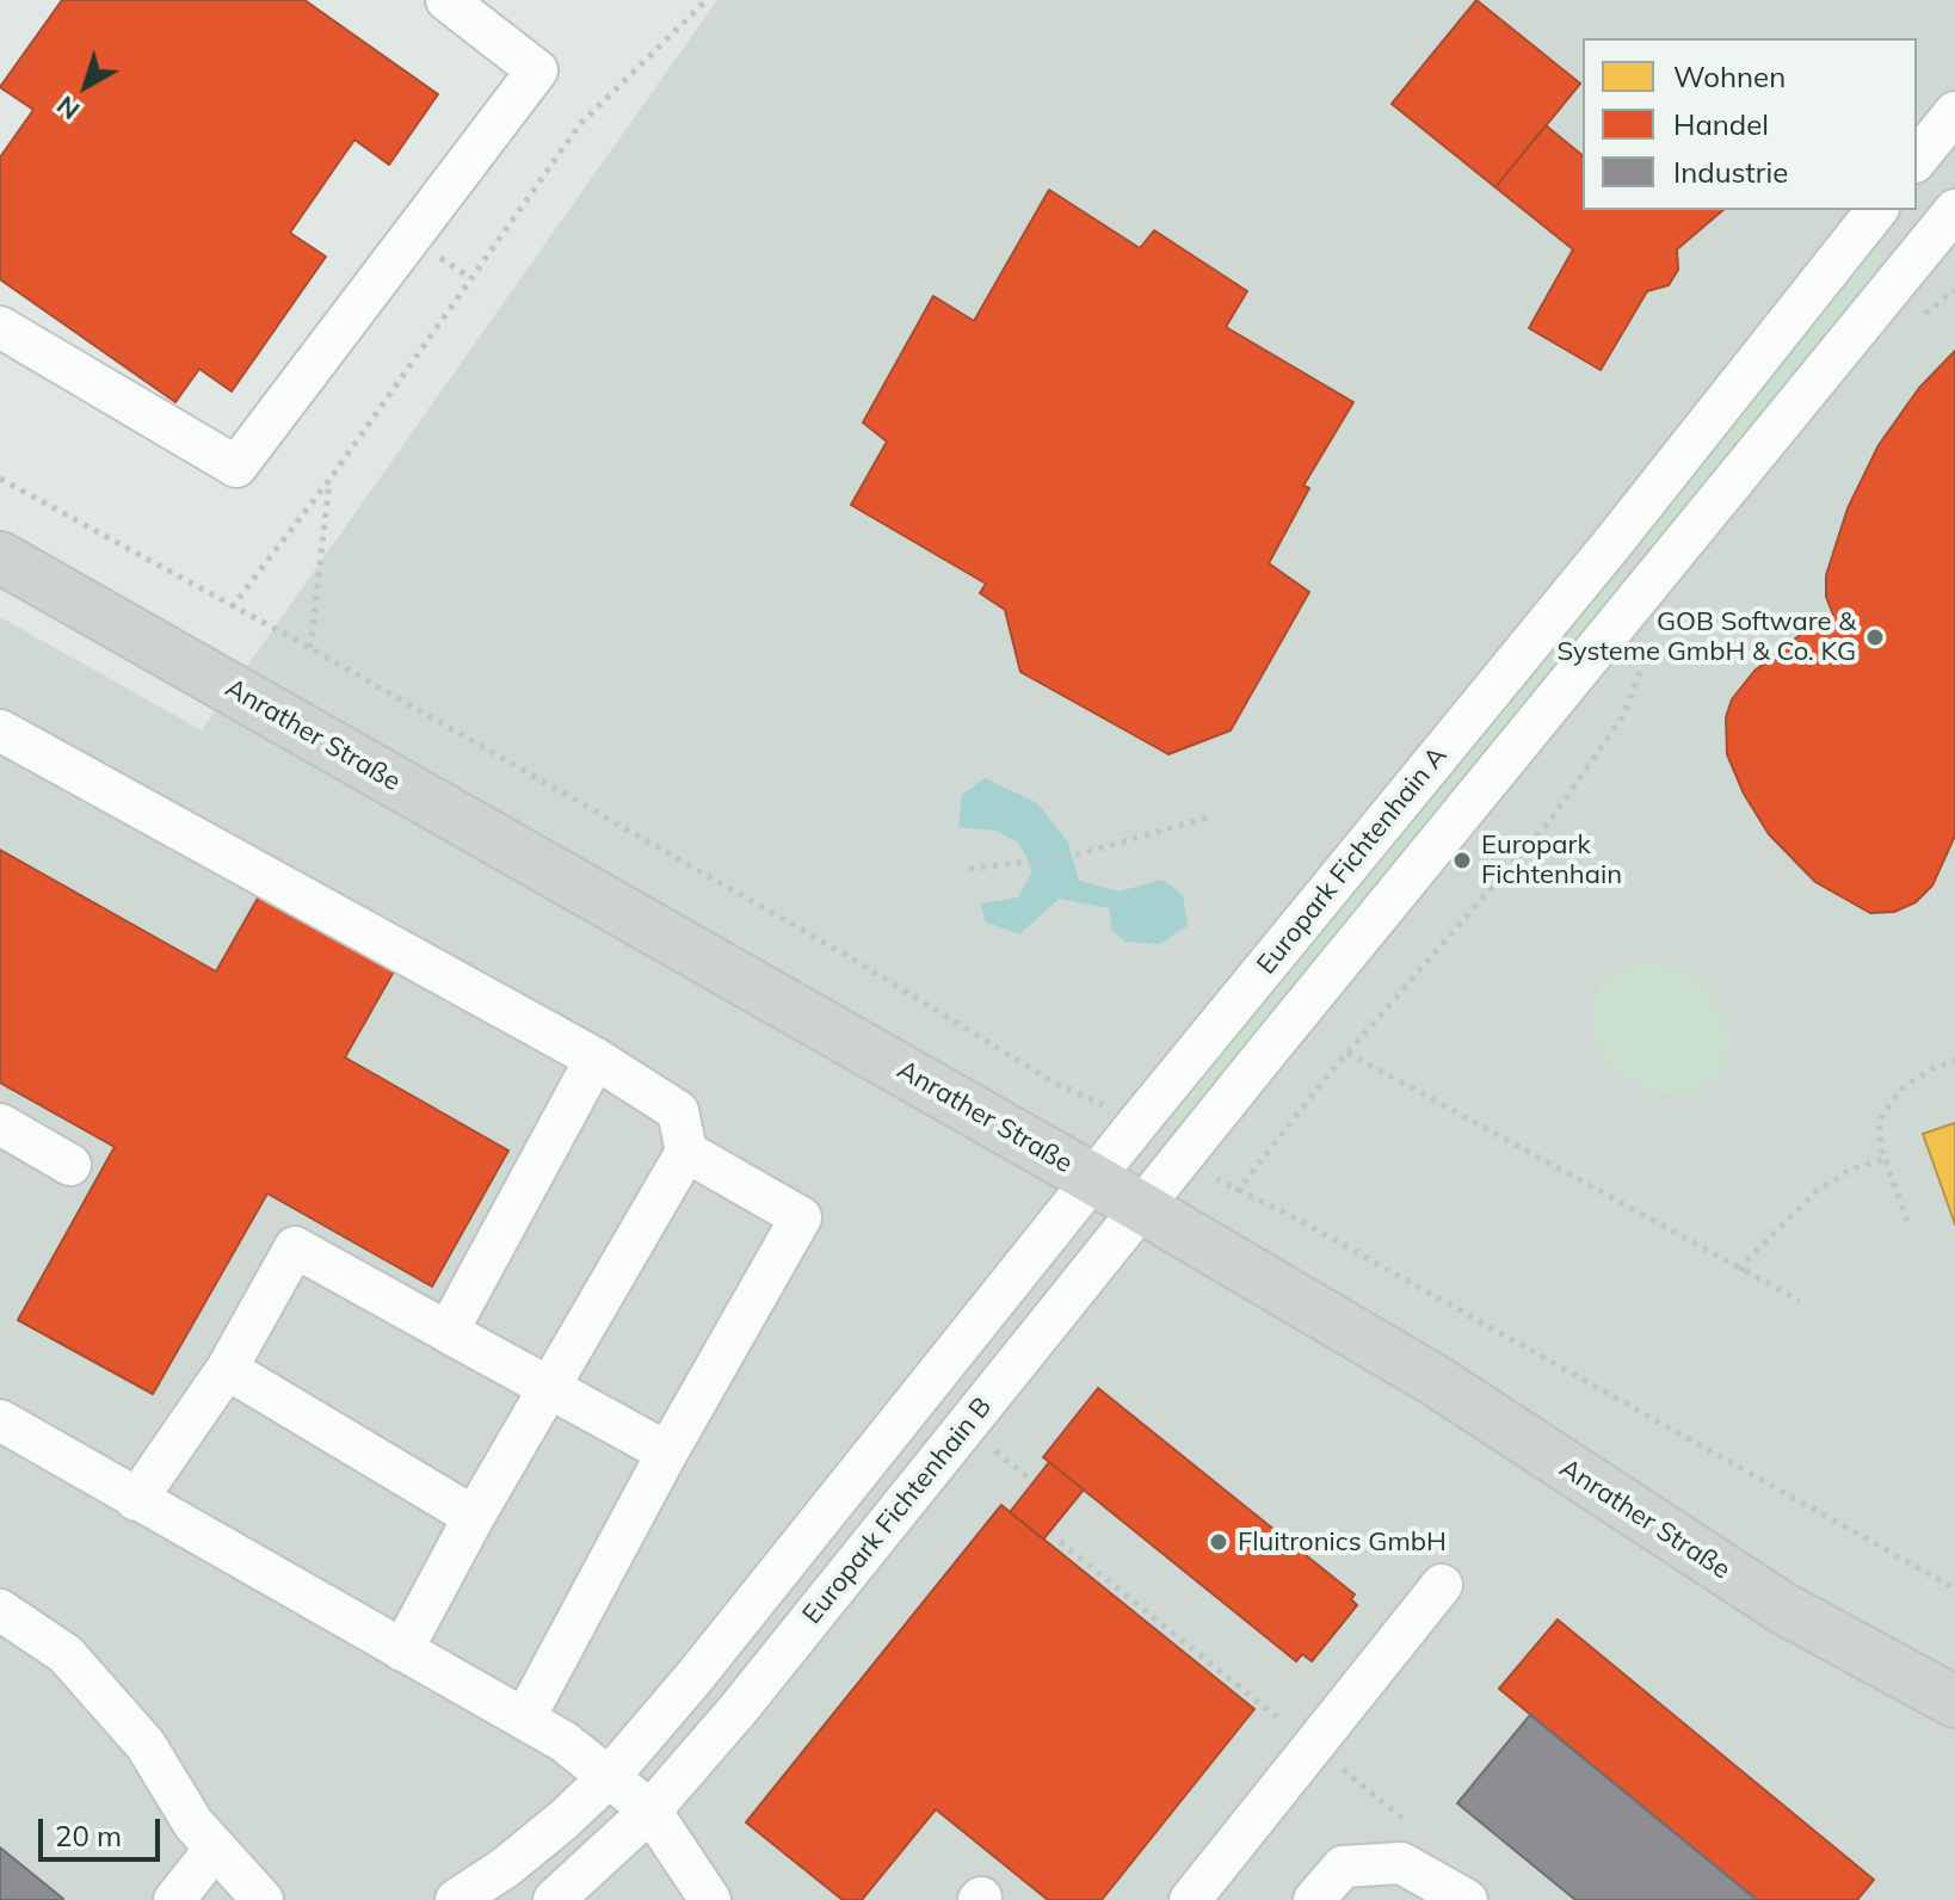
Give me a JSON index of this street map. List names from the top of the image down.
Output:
{
  "streets": {
    "main road": ["Anrather Straße"],
    "street": ["Europark Fichtenhain A", "Europark Fichtenhain B"]
  },
  "crossings": [
    ["Anrather Straße", "Europark Fichtenhain A"],
    ["Anrather Straße", "Europark Fichtenhain B"],
    ["Europark Fichtenhain A", "Europark Fichtenhain B"]
  ],
  "places": ["GOB Software & Systeme GmbH & Co. KG", "Europark Fichtenhain", "Fluitronics GmbH"],
  "legend": ["Wohnen", "Handel", "Industrie"],
  "scale_bar": "20 m",
  "north": "bottom left"
}
